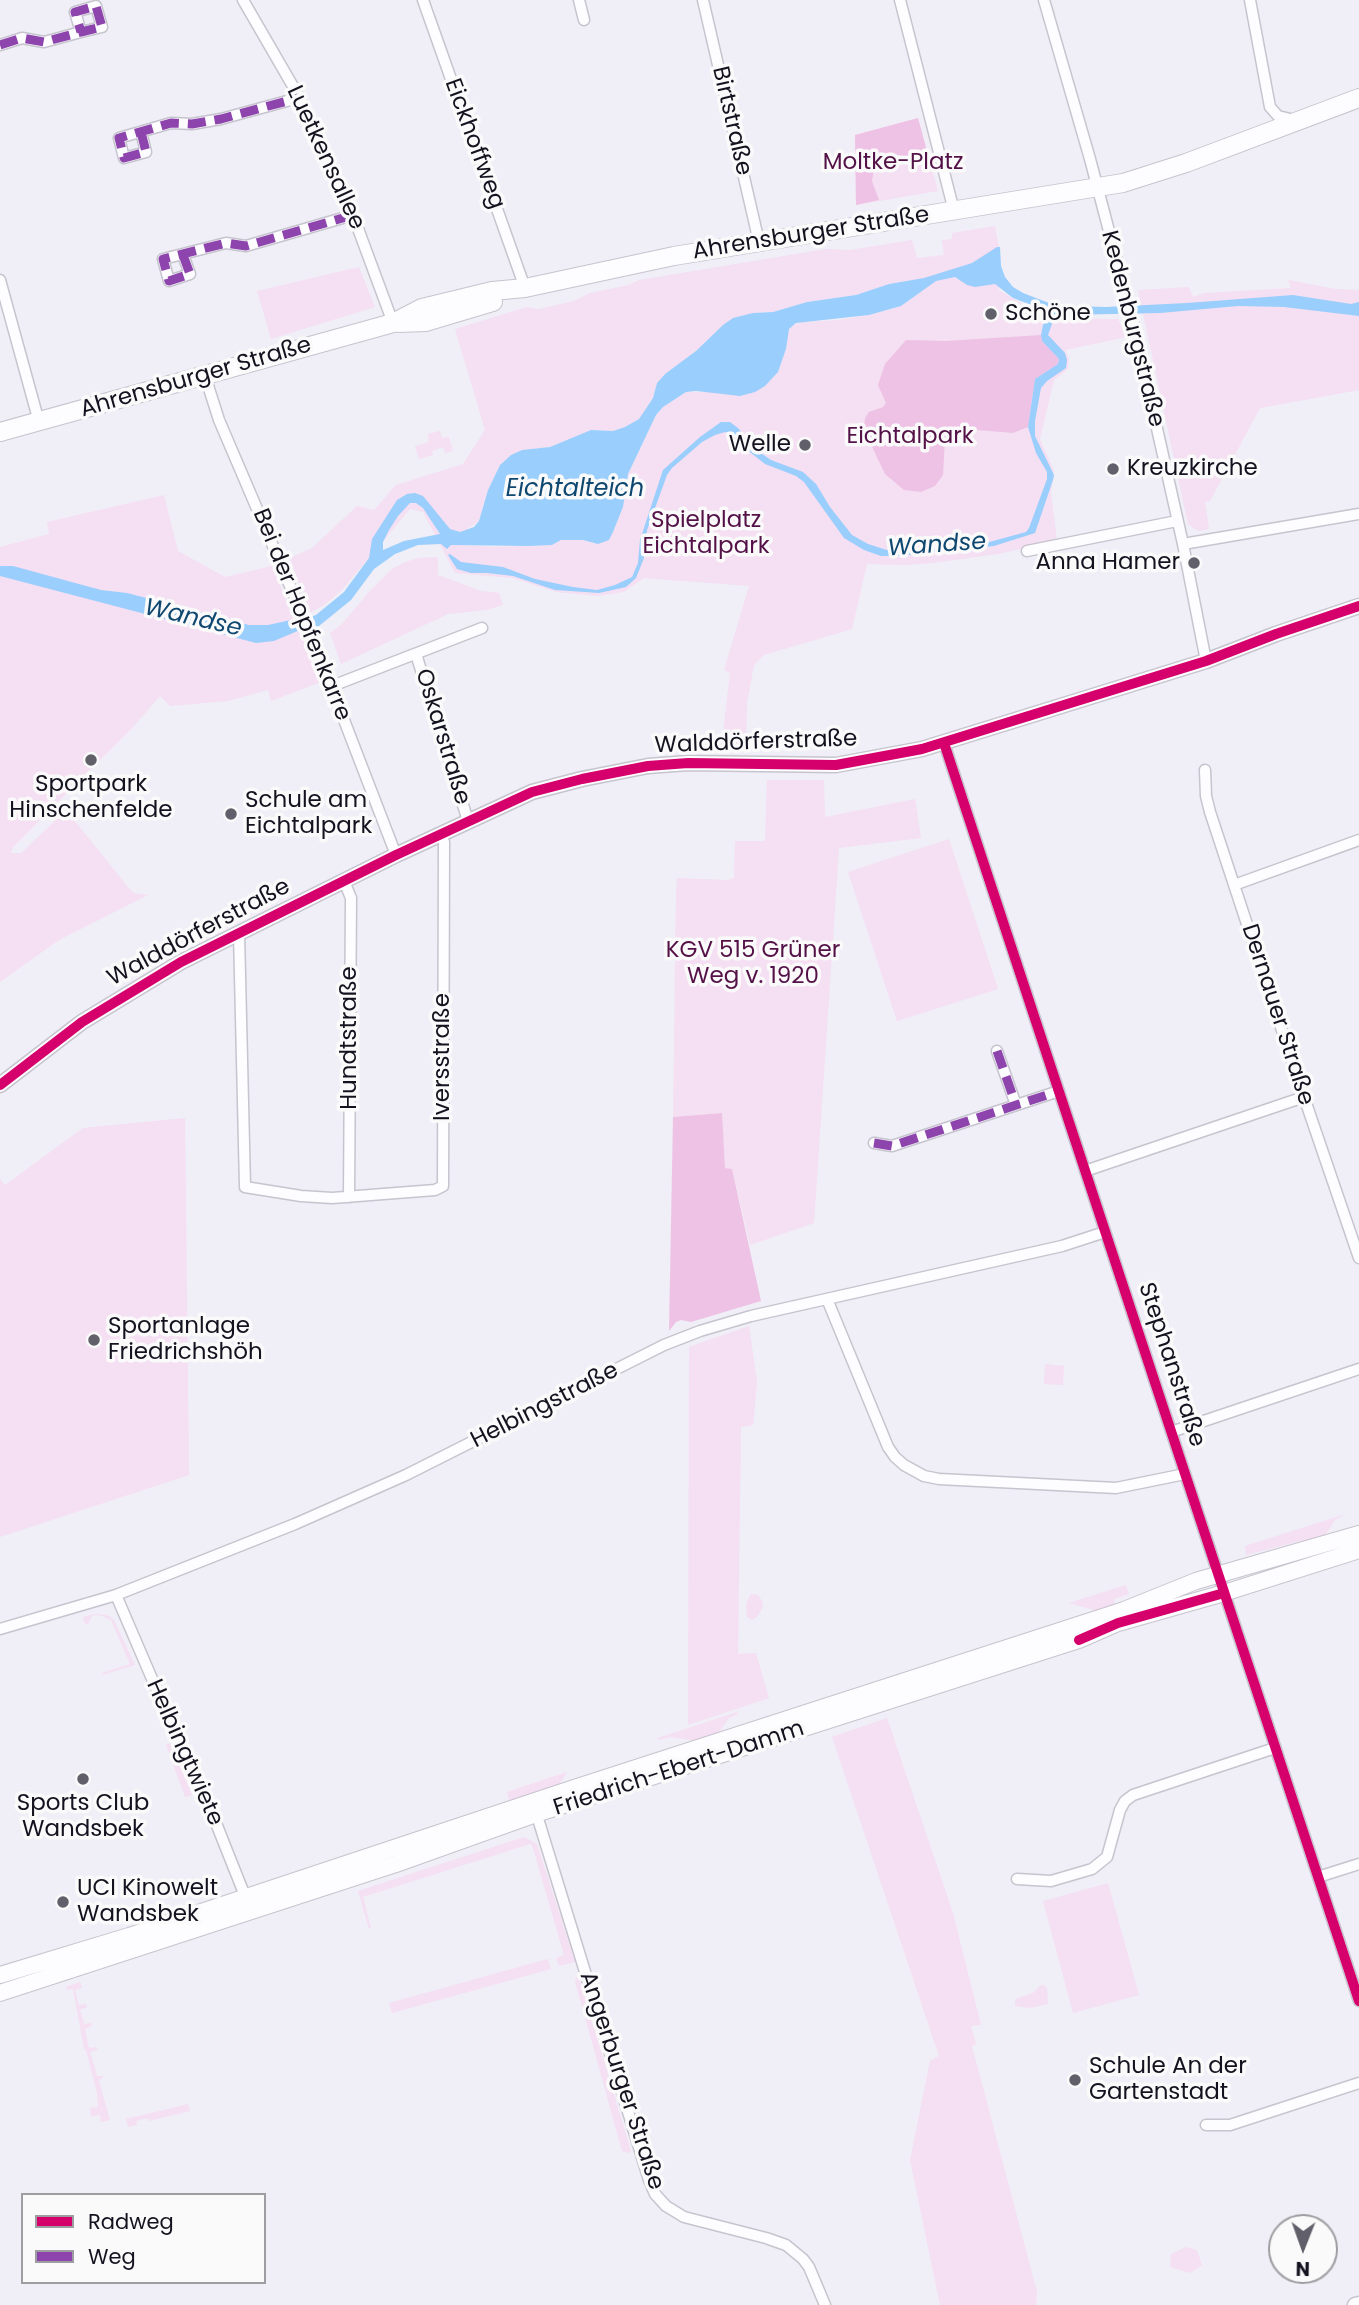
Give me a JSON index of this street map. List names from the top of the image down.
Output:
{
  "streets": {
    "main road": ["Ahrensburger Straße", "Friedrich-Ebert-Damm"],
    "street": [
      "Birtstraße",
      "Eickhoffweg",
      "Luetkensallee",
      "Kedenburgstraße",
      "Bei der Hopfenkarre",
      "Oskarstraße",
      "Walddörferstraße",
      "Dernauer Straße",
      "Hundtstraße",
      "Iversstraße",
      "Stephanstraße",
      "Helbingstraße",
      "Helbingtwiete",
      "Angerburger Straße"
    ]
  },
  "crossings": [
    ["Birtstraße", "Ahrensburger Straße"],
    ["Eickhoffweg", "Ahrensburger Straße"],
    ["Luetkensallee", "Ahrensburger Straße"],
    ["Ahrensburger Straße", "Kedenburgstraße"],
    ["Ahrensburger Straße", "Bei der Hopfenkarre"],
    ["Kedenburgstraße", "Walddörferstraße"],
    ["Bei der Hopfenkarre", "Oskarstraße"],
    ["Bei der Hopfenkarre", "Walddörferstraße"],
    ["Oskarstraße", "Walddörferstraße"],
    ["Walddörferstraße", "Hundtstraße"],
    ["Walddörferstraße", "Iversstraße"],
    ["Walddörferstraße", "Stephanstraße"],
    ["Hundtstraße", "Iversstraße"],
    ["Stephanstraße", "Helbingstraße"],
    ["Stephanstraße", "Friedrich-Ebert-Damm"],
    ["Helbingstraße", "Helbingtwiete"],
    ["Helbingtwiete", "Friedrich-Ebert-Damm"],
    ["Friedrich-Ebert-Damm", "Angerburger Straße"]
  ],
  "water": ["Eichtalteich", "Wandse"],
  "parks": [
    "Moltke-Platz",
    "Eichtalpark",
    "Spielplatz Eichtalpark",
    "KGV 515 Grüner Weg v. 1920"
  ],
  "places": [
    "Schöne",
    "Welle",
    "Kreuzkirche",
    "Anna Hamer",
    "Sportpark Hinschenfelde",
    "Schule am Eichtalpark",
    "Sportanlage Friedrichshöh",
    "Sports Club Wandsbek",
    "UCI Kinowelt Wandsbek",
    "Schule An der Gartenstadt"
  ],
  "legend": ["Radweg", "Weg"],
  "north": "bottom"
}
